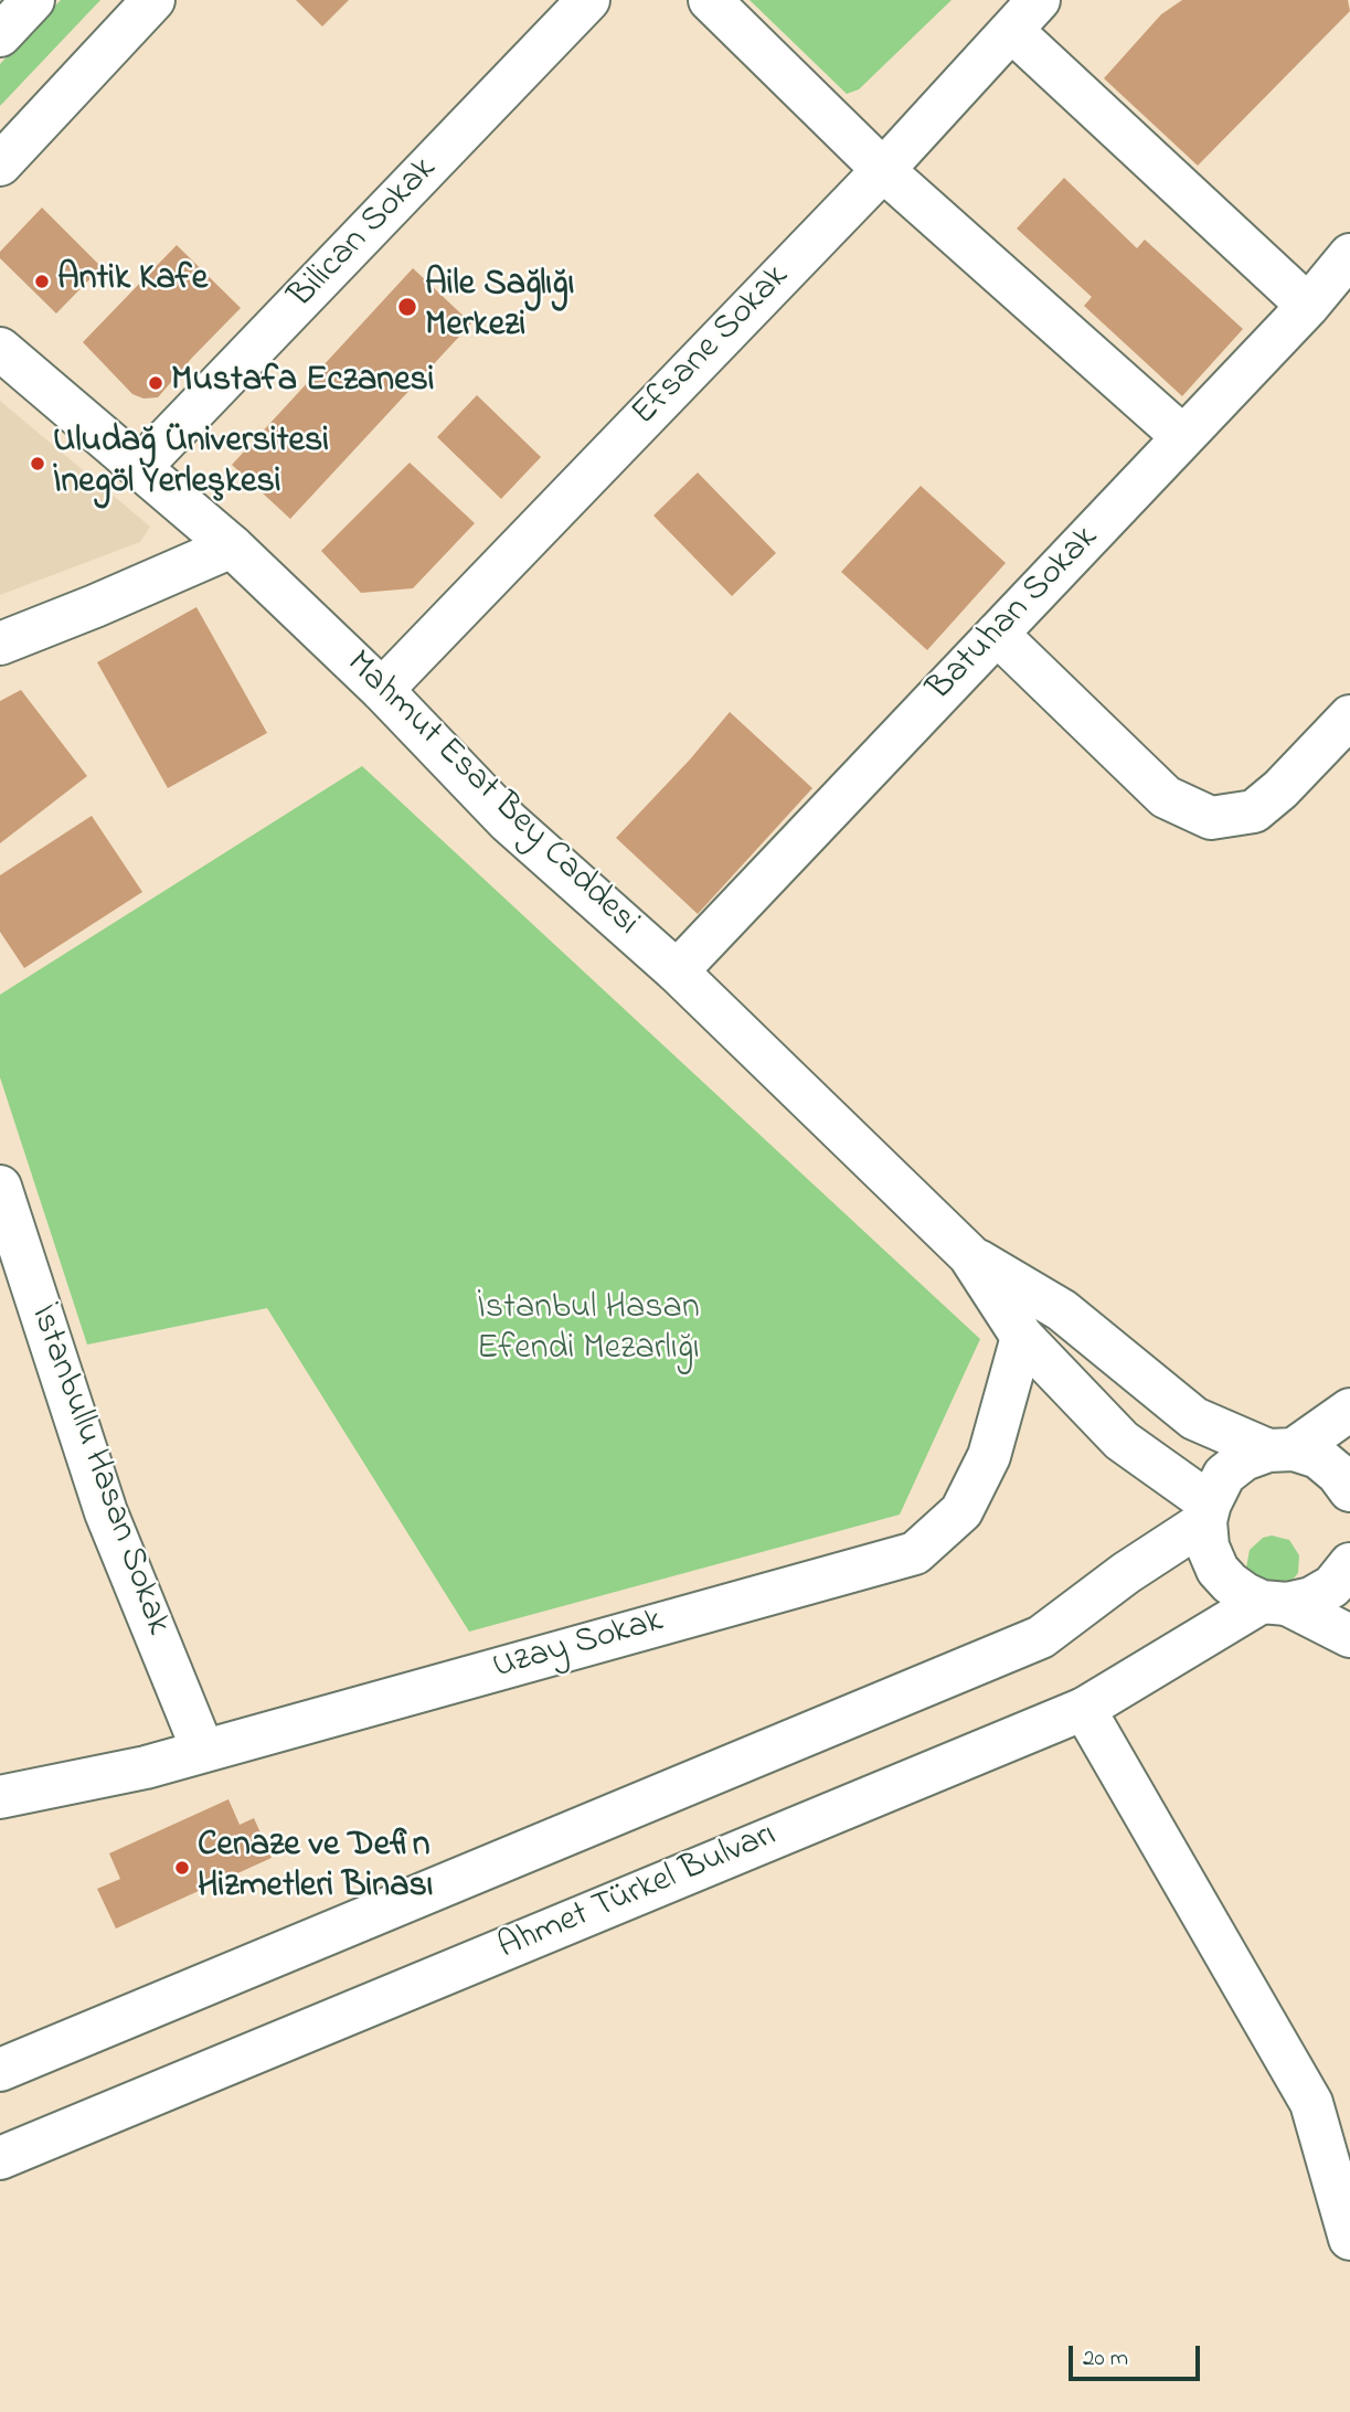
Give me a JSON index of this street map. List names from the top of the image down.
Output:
{
  "streets": {
    "street": [
      "Bilican Sokak",
      "Efsane Sokak",
      "Batuhan Sokak",
      "Mahmut Esat Bey Caddesi",
      "İstanbullu Hasan Sokak",
      "Uzay Sokak",
      "Ahmet Türkel Bulvarı"
    ]
  },
  "crossings": [
    ["Bilican Sokak", "Mahmut Esat Bey Caddesi"],
    ["Efsane Sokak", "Mahmut Esat Bey Caddesi"],
    ["Batuhan Sokak", "Mahmut Esat Bey Caddesi"],
    ["İstanbullu Hasan Sokak", "Uzay Sokak"]
  ],
  "parks": ["İstanbul Hasan Efendi Mezarlığı"],
  "places": [
    "Antik Kafe",
    "Aile Sağlığı Merkezi",
    "Mustafa Eczanesi",
    "Uludağ Üniversitesi İnegöl Yerleşkesi",
    "Cenaze ve Defin Hizmetleri Binası"
  ],
  "scale_bar": "20 m"
}
